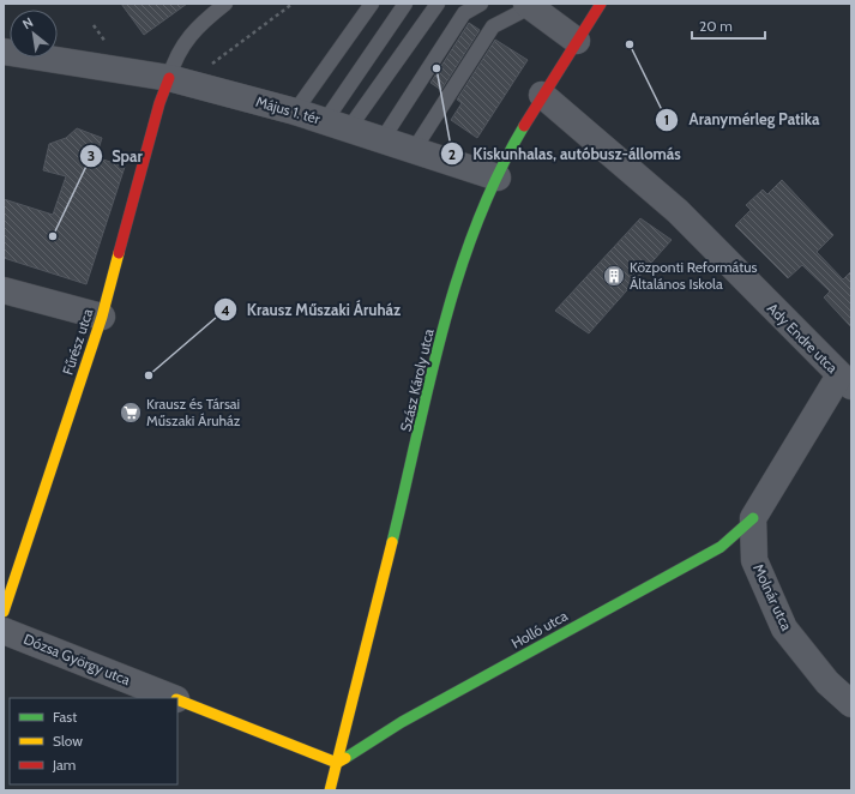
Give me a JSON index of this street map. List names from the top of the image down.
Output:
{
  "streets": {
    "street": [
      "Május 1. tér",
      "Ady Endre utca",
      "Fűrész utca",
      "Szász Károly utca",
      "Molnár utca",
      "Holló utca",
      "Dózsa György utca"
    ]
  },
  "crossings": [
    ["Május 1. tér", "Fűrész utca"],
    ["Május 1. tér", "Szász Károly utca"],
    ["Ady Endre utca", "Szász Károly utca"],
    ["Szász Károly utca", "Holló utca"],
    ["Szász Károly utca", "Dózsa György utca"],
    ["Molnár utca", "Holló utca"],
    ["Holló utca", "Dózsa György utca"]
  ],
  "places": {
    "other": [
      "Aranymérleg Patika",
      "Kiskunhalas, autóbusz-állomás",
      "Spar",
      "Krausz Műszaki Áruház"
    ],
    "building": ["Központi Református Általános Iskola"],
    "supermarket": ["Krausz és Társai Műszaki Áruház"]
  },
  "legend": ["Fast", "Slow", "Jam"],
  "scale_bar": "20 m",
  "north": "top left"
}
